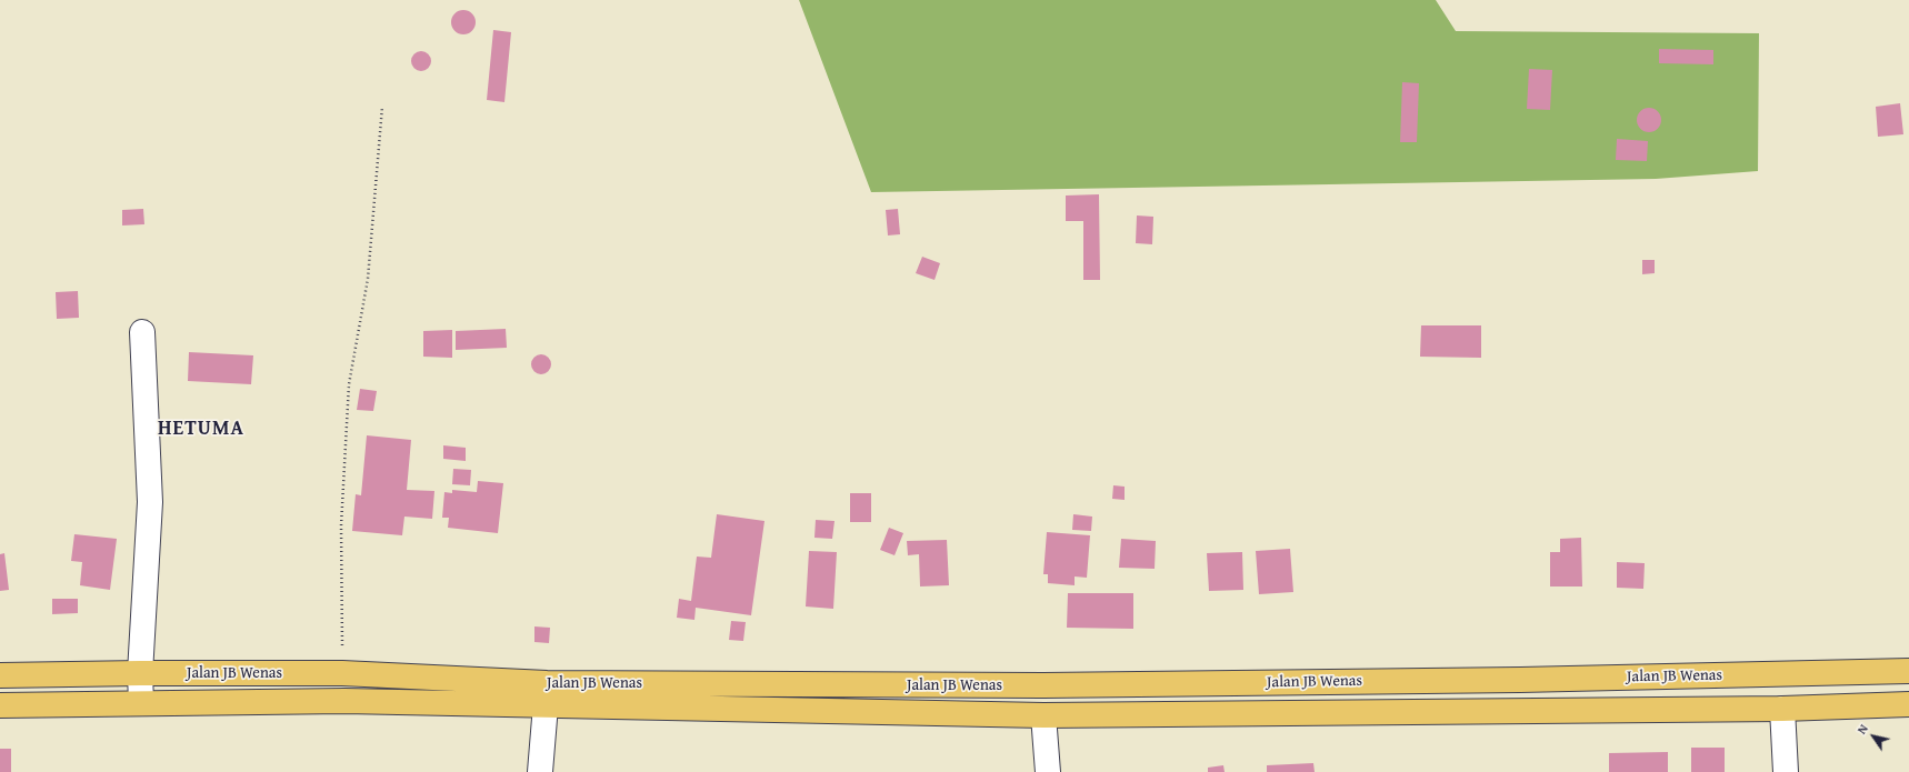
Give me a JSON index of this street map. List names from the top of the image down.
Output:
{
  "streets": {
    "main road": ["Jalan JB Wenas"]
  },
  "districts": ["HETUMA"],
  "north": "top left"
}
